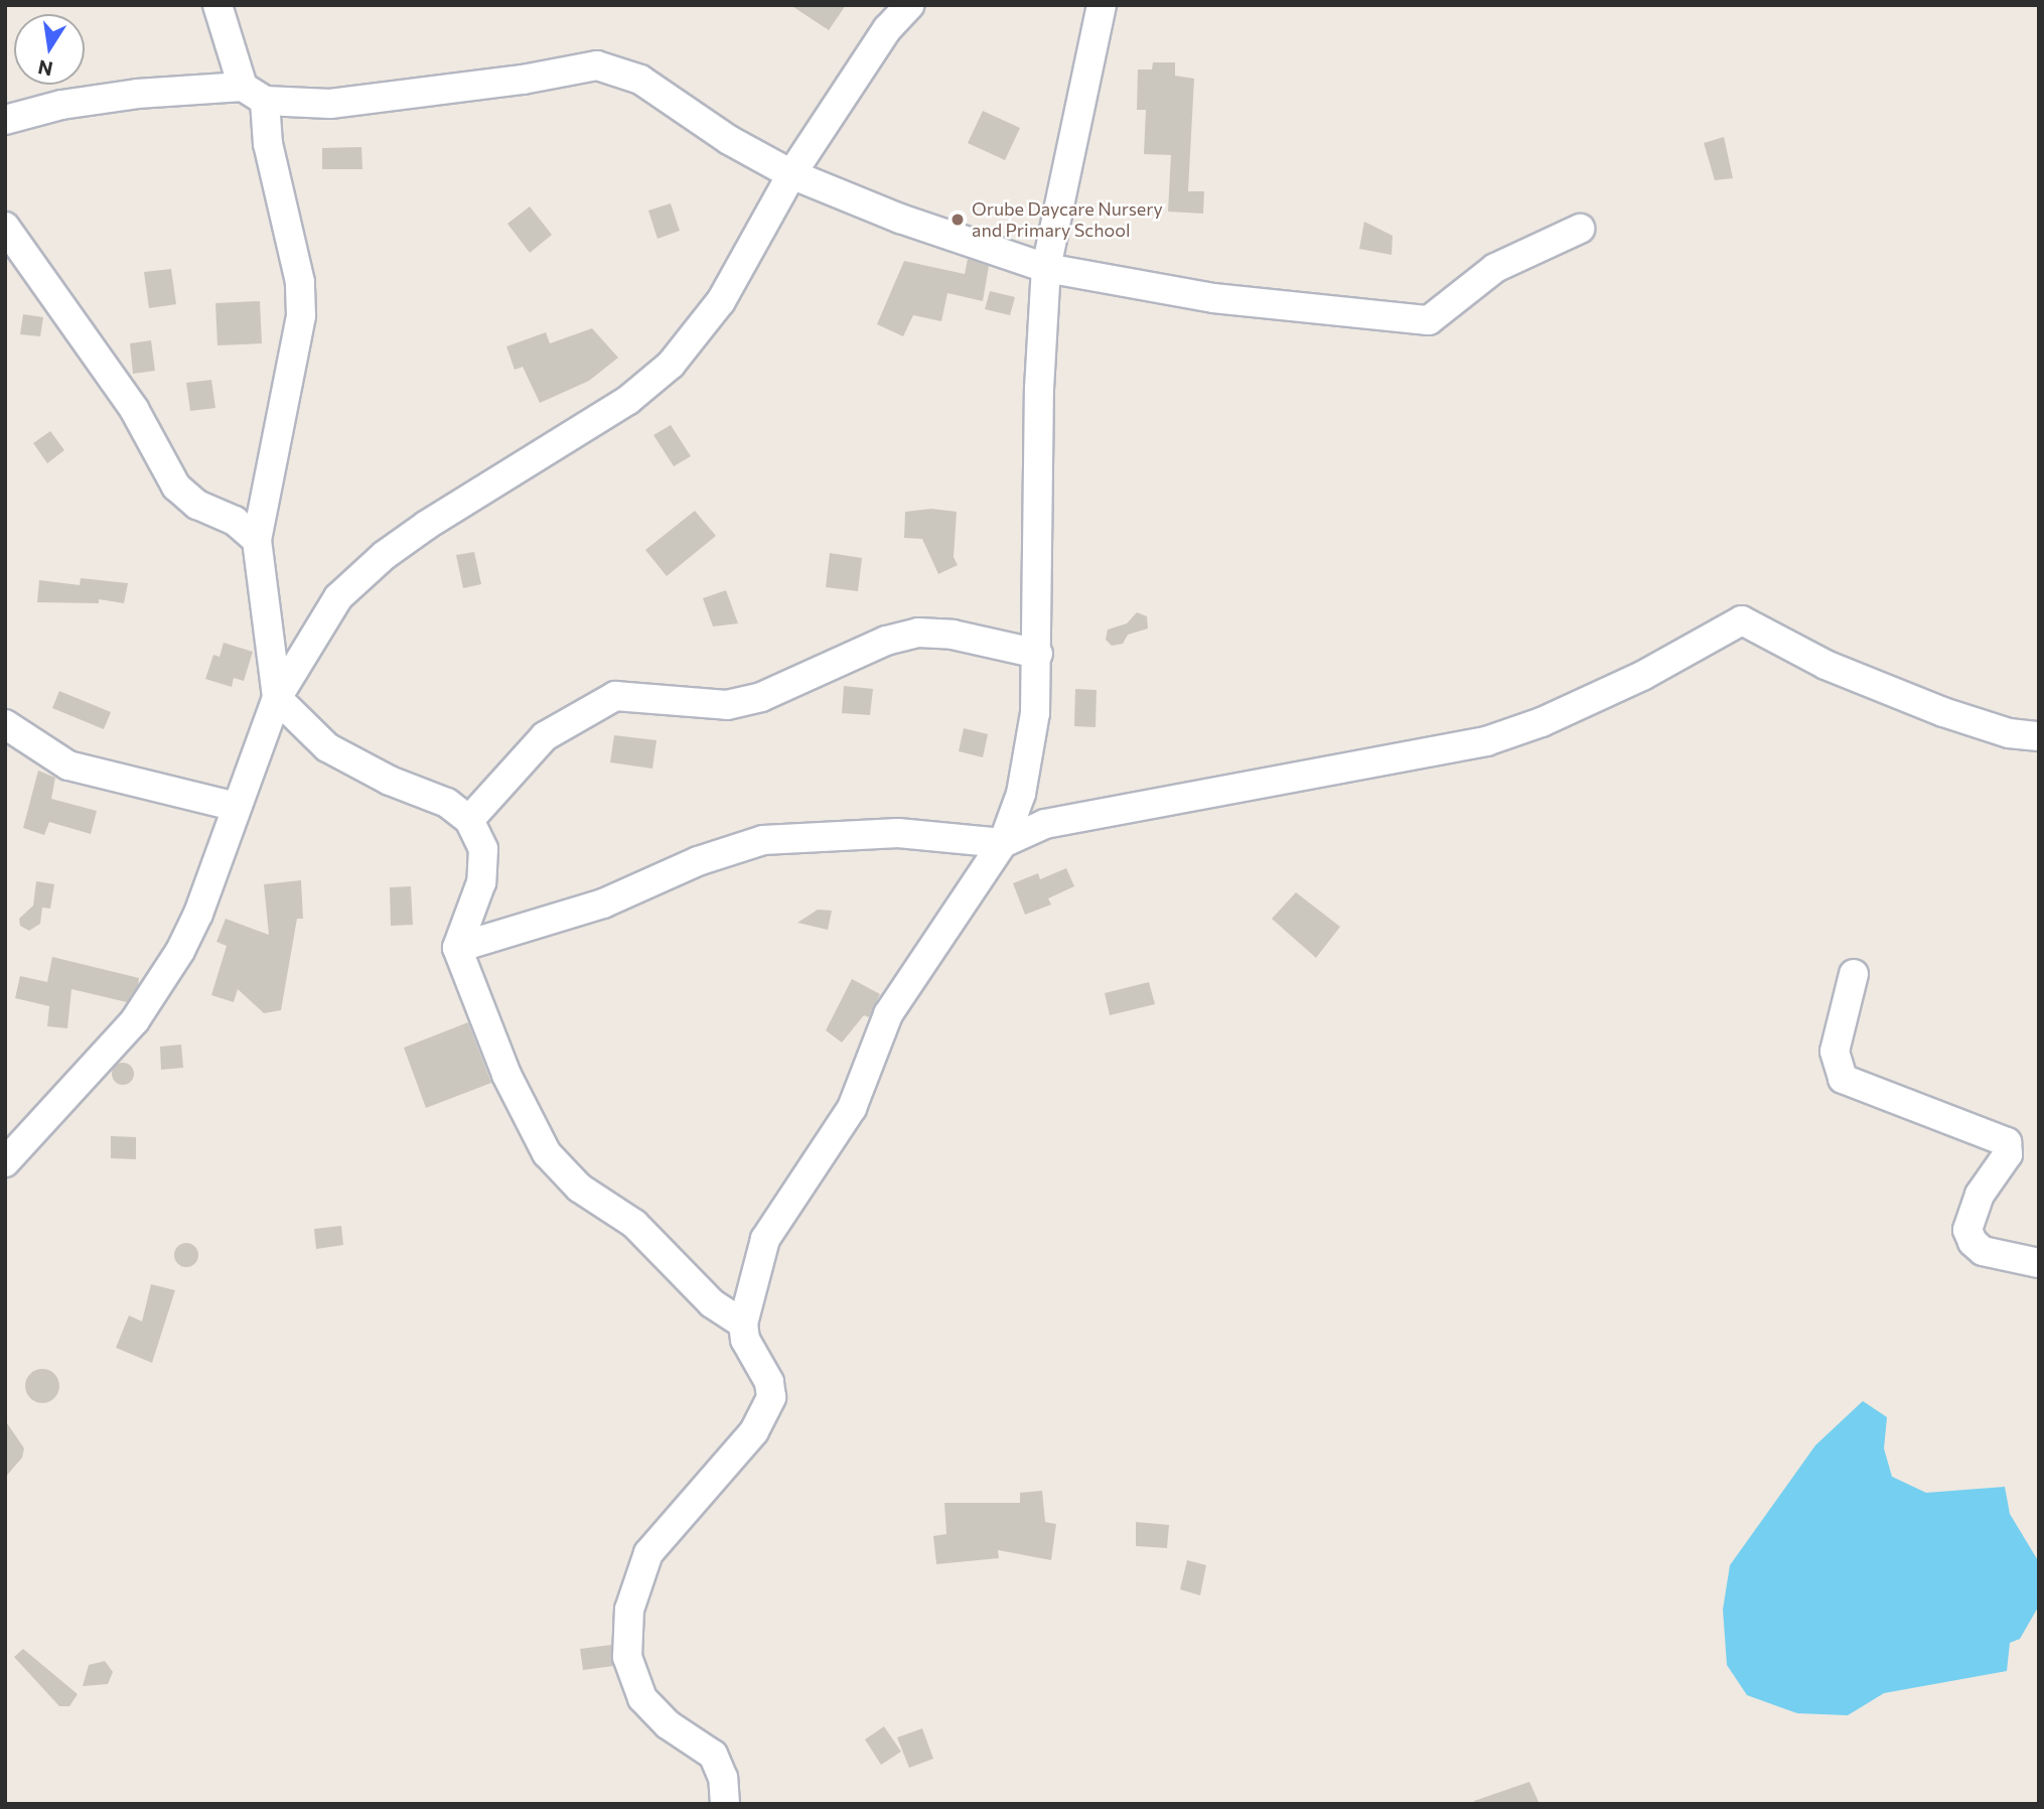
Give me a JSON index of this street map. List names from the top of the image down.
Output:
{
  "places": ["Orube Daycare Nursery and Primary School"],
  "north": "bottom"
}
